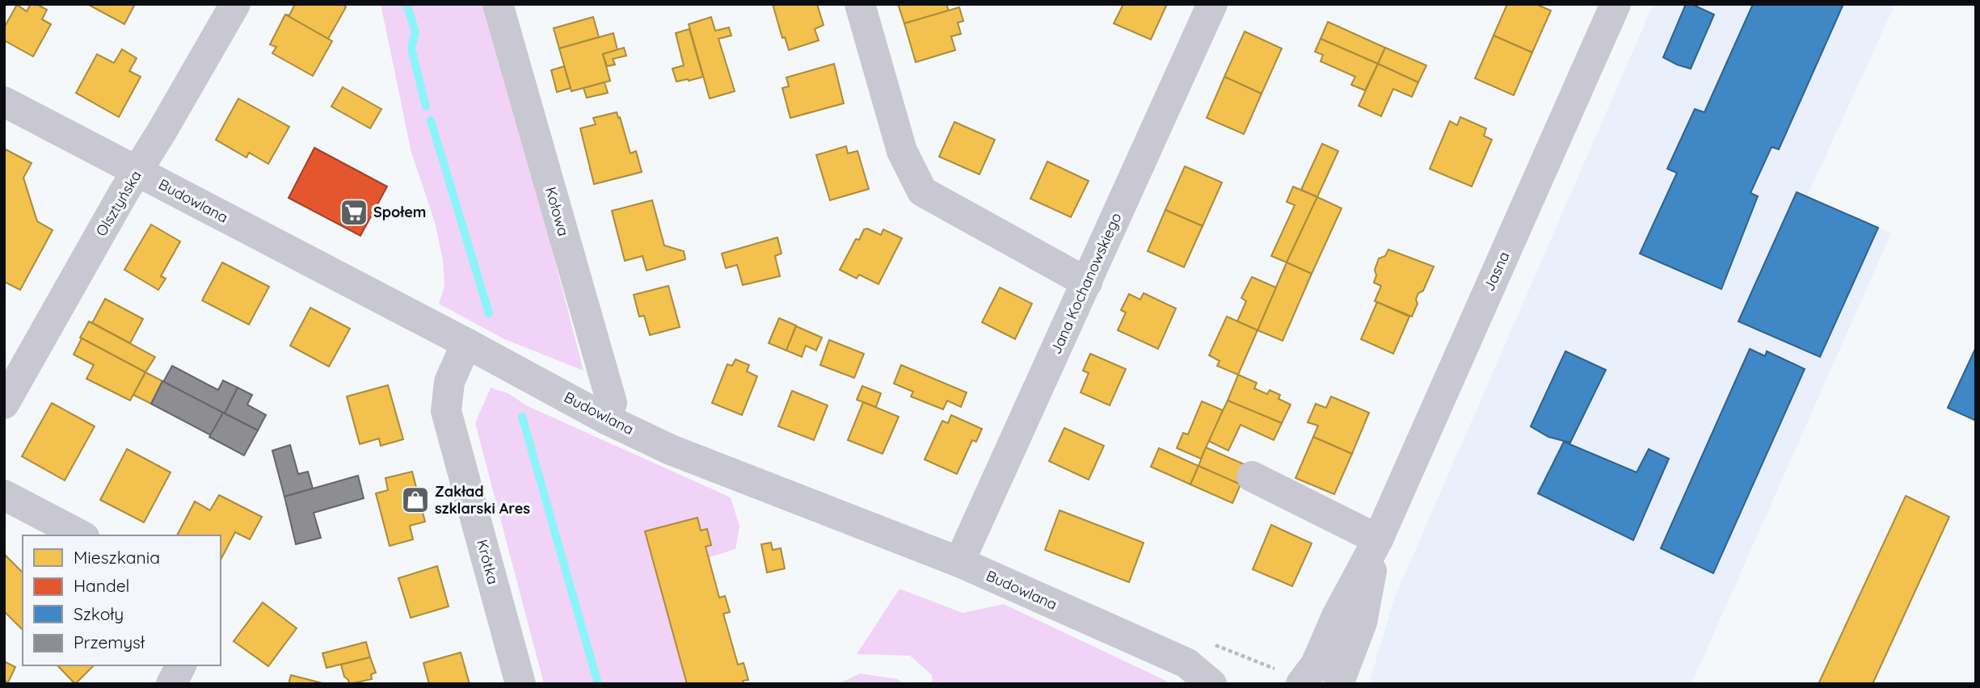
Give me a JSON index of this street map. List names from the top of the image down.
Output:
{
  "streets": {
    "street": [
      "Budowlana",
      "Olsztyńska",
      "Kołowa",
      "Jasna",
      "Jana Kochanowskiego",
      "Krótka"
    ]
  },
  "crossings": [
    ["Budowlana", "Olsztyńska"],
    ["Budowlana", "Kołowa"],
    ["Budowlana", "Jana Kochanowskiego"],
    ["Budowlana", "Krótka"]
  ],
  "places": {
    "supermarket": ["Społem"],
    "shop": ["Zakład szklarski Ares"]
  },
  "legend": [
    "Mieszkania",
    "Handel",
    "Szkoły",
    "Przemysł"
  ]
}
